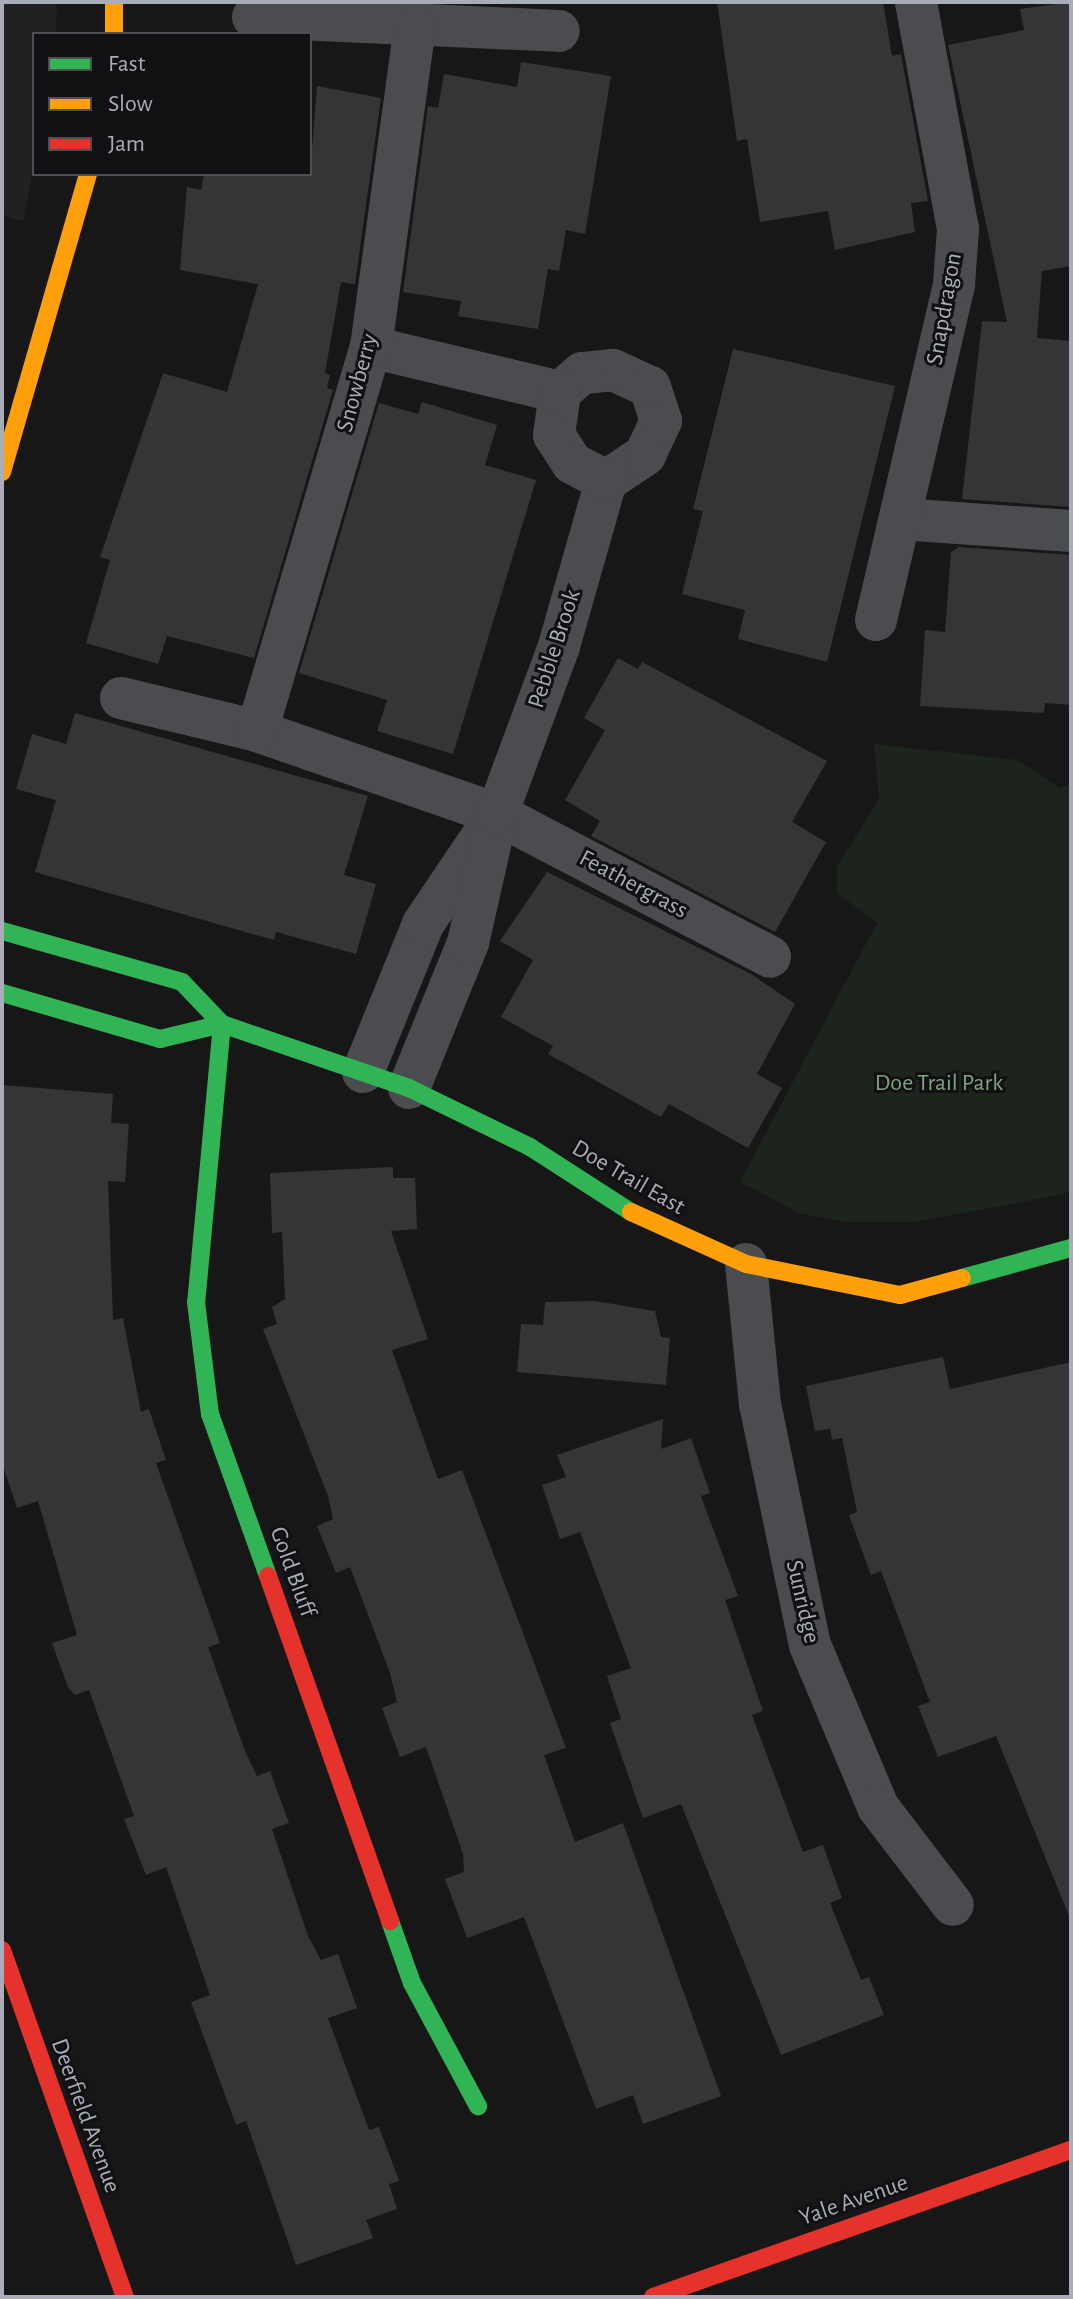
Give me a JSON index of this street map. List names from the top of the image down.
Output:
{
  "streets": {
    "street": [
      "Snapdragon",
      "Snowberry",
      "Pebble Brook",
      "Feathergrass",
      "Doe Trail East",
      "Gold Bluff",
      "Sunridge",
      "Deerfield Avenue",
      "Yale Avenue"
    ]
  },
  "crossings": [
    ["Pebble Brook", "Feathergrass"],
    ["Pebble Brook", "Doe Trail East"],
    ["Doe Trail East", "Gold Bluff"],
    ["Doe Trail East", "Sunridge"]
  ],
  "parks": ["Doe Trail Park"],
  "legend": ["Fast", "Slow", "Jam"]
}
